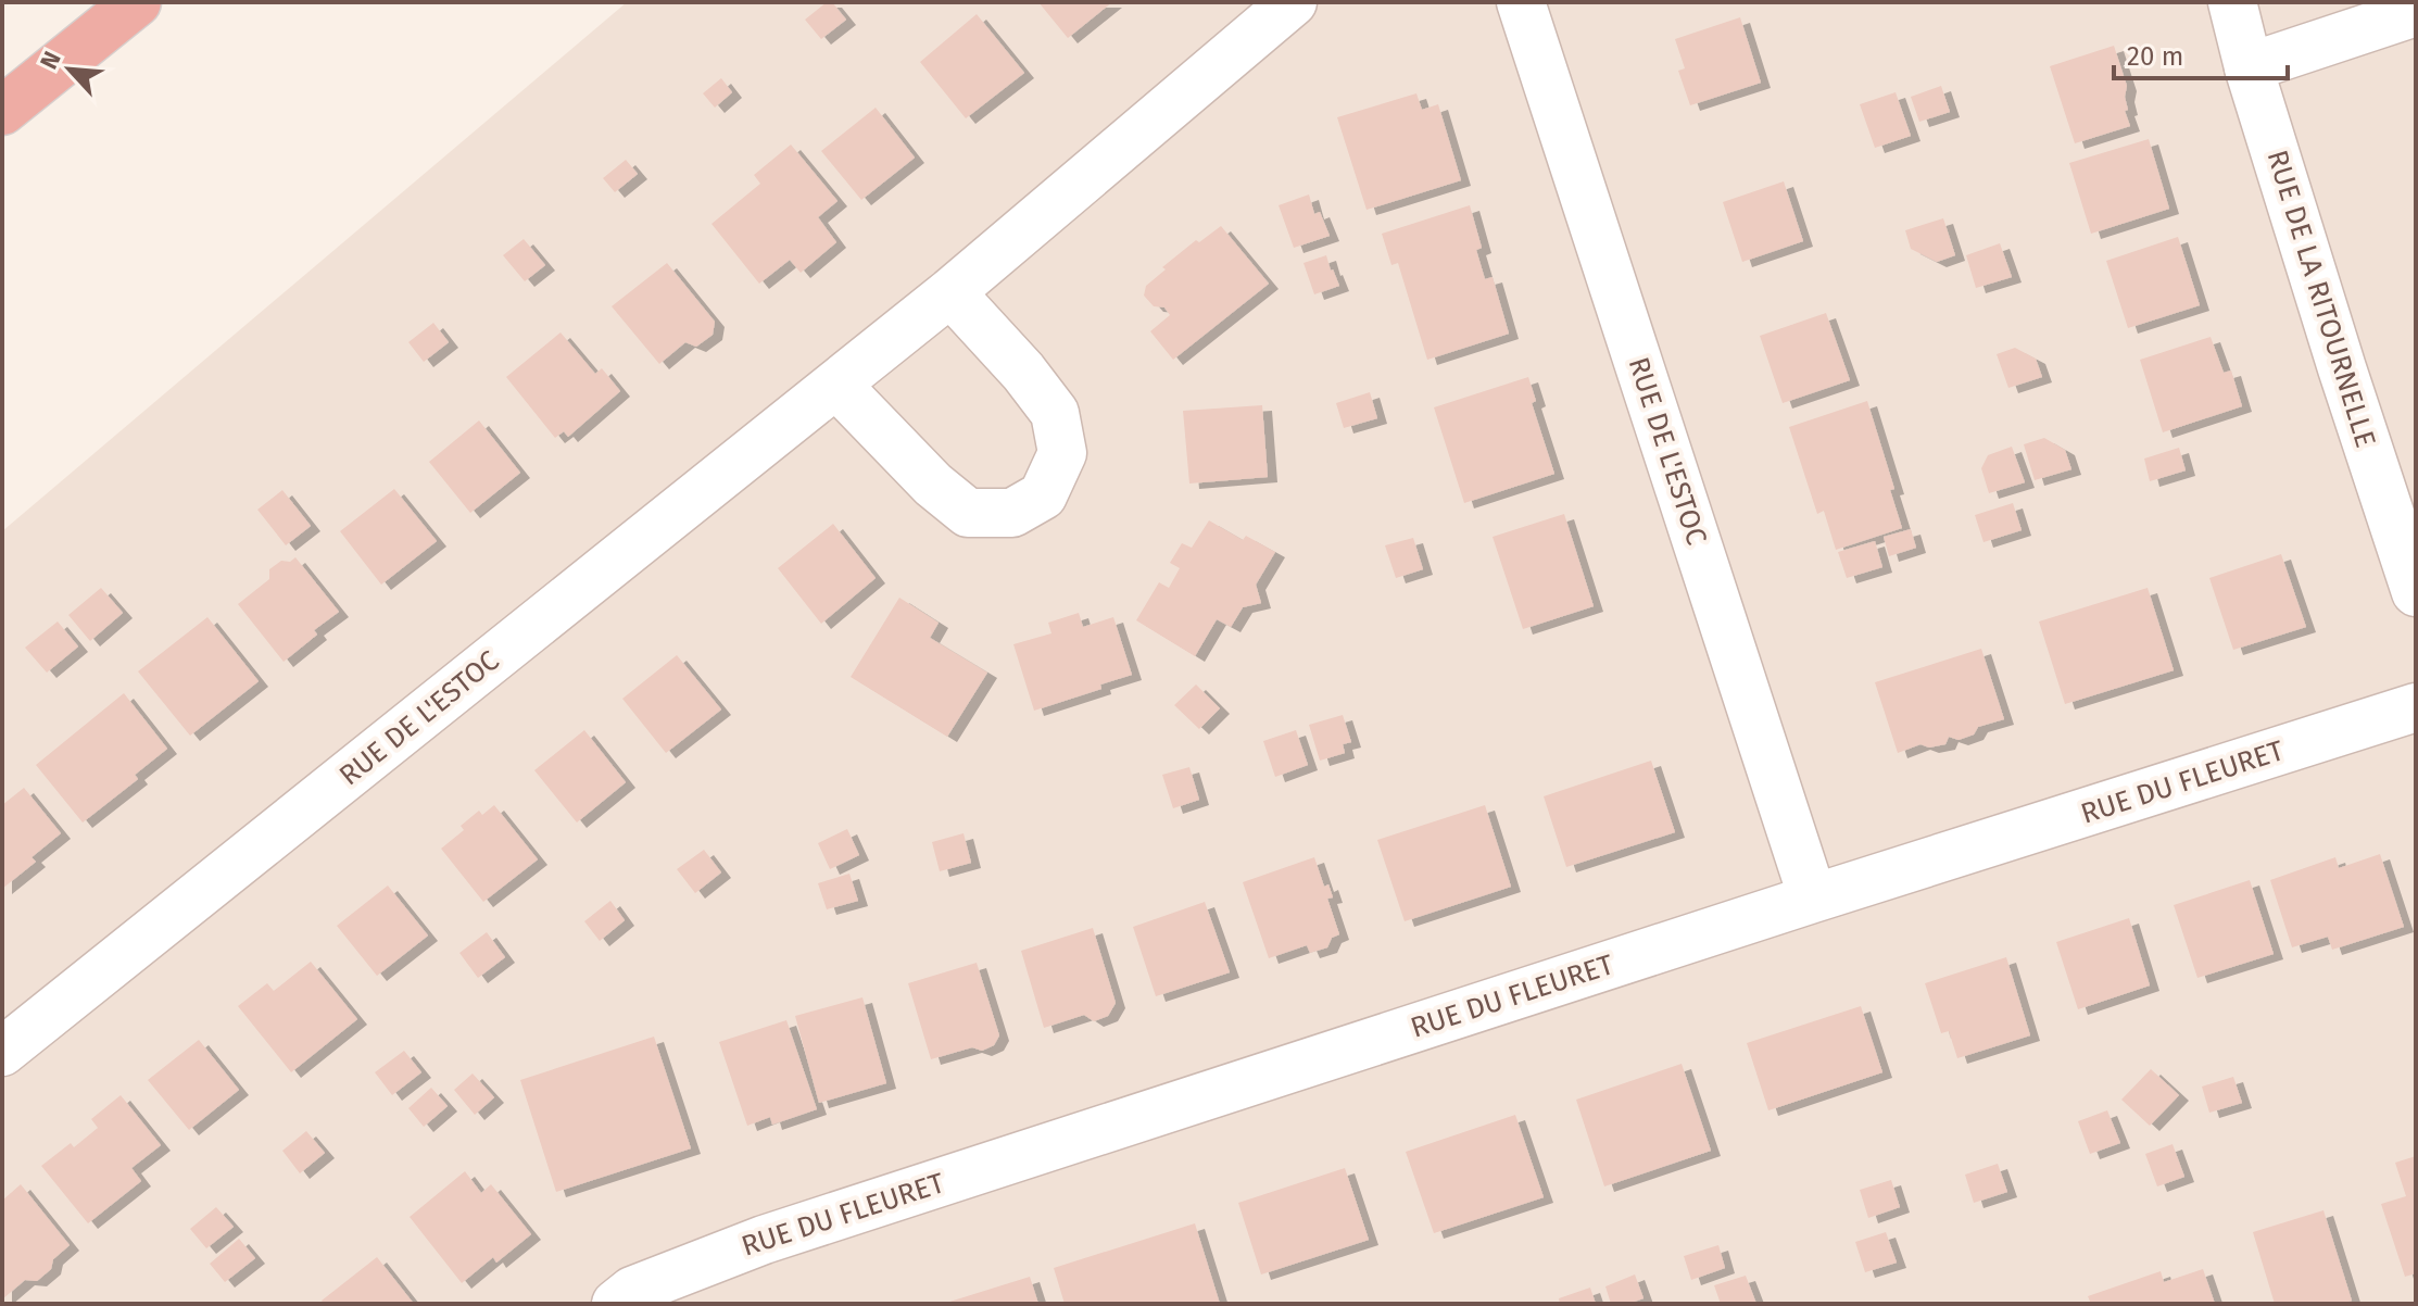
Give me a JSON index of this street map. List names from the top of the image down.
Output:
{
  "streets": {
    "street": ["RUE DE LA RITOURNELLE", "RUE DE L'ESTOC", "RUE DU FLEURET"]
  },
  "crossings": [
    ["RUE DE L'ESTOC", "RUE DU FLEURET"]
  ],
  "scale_bar": "20 m",
  "north": "top left"
}
